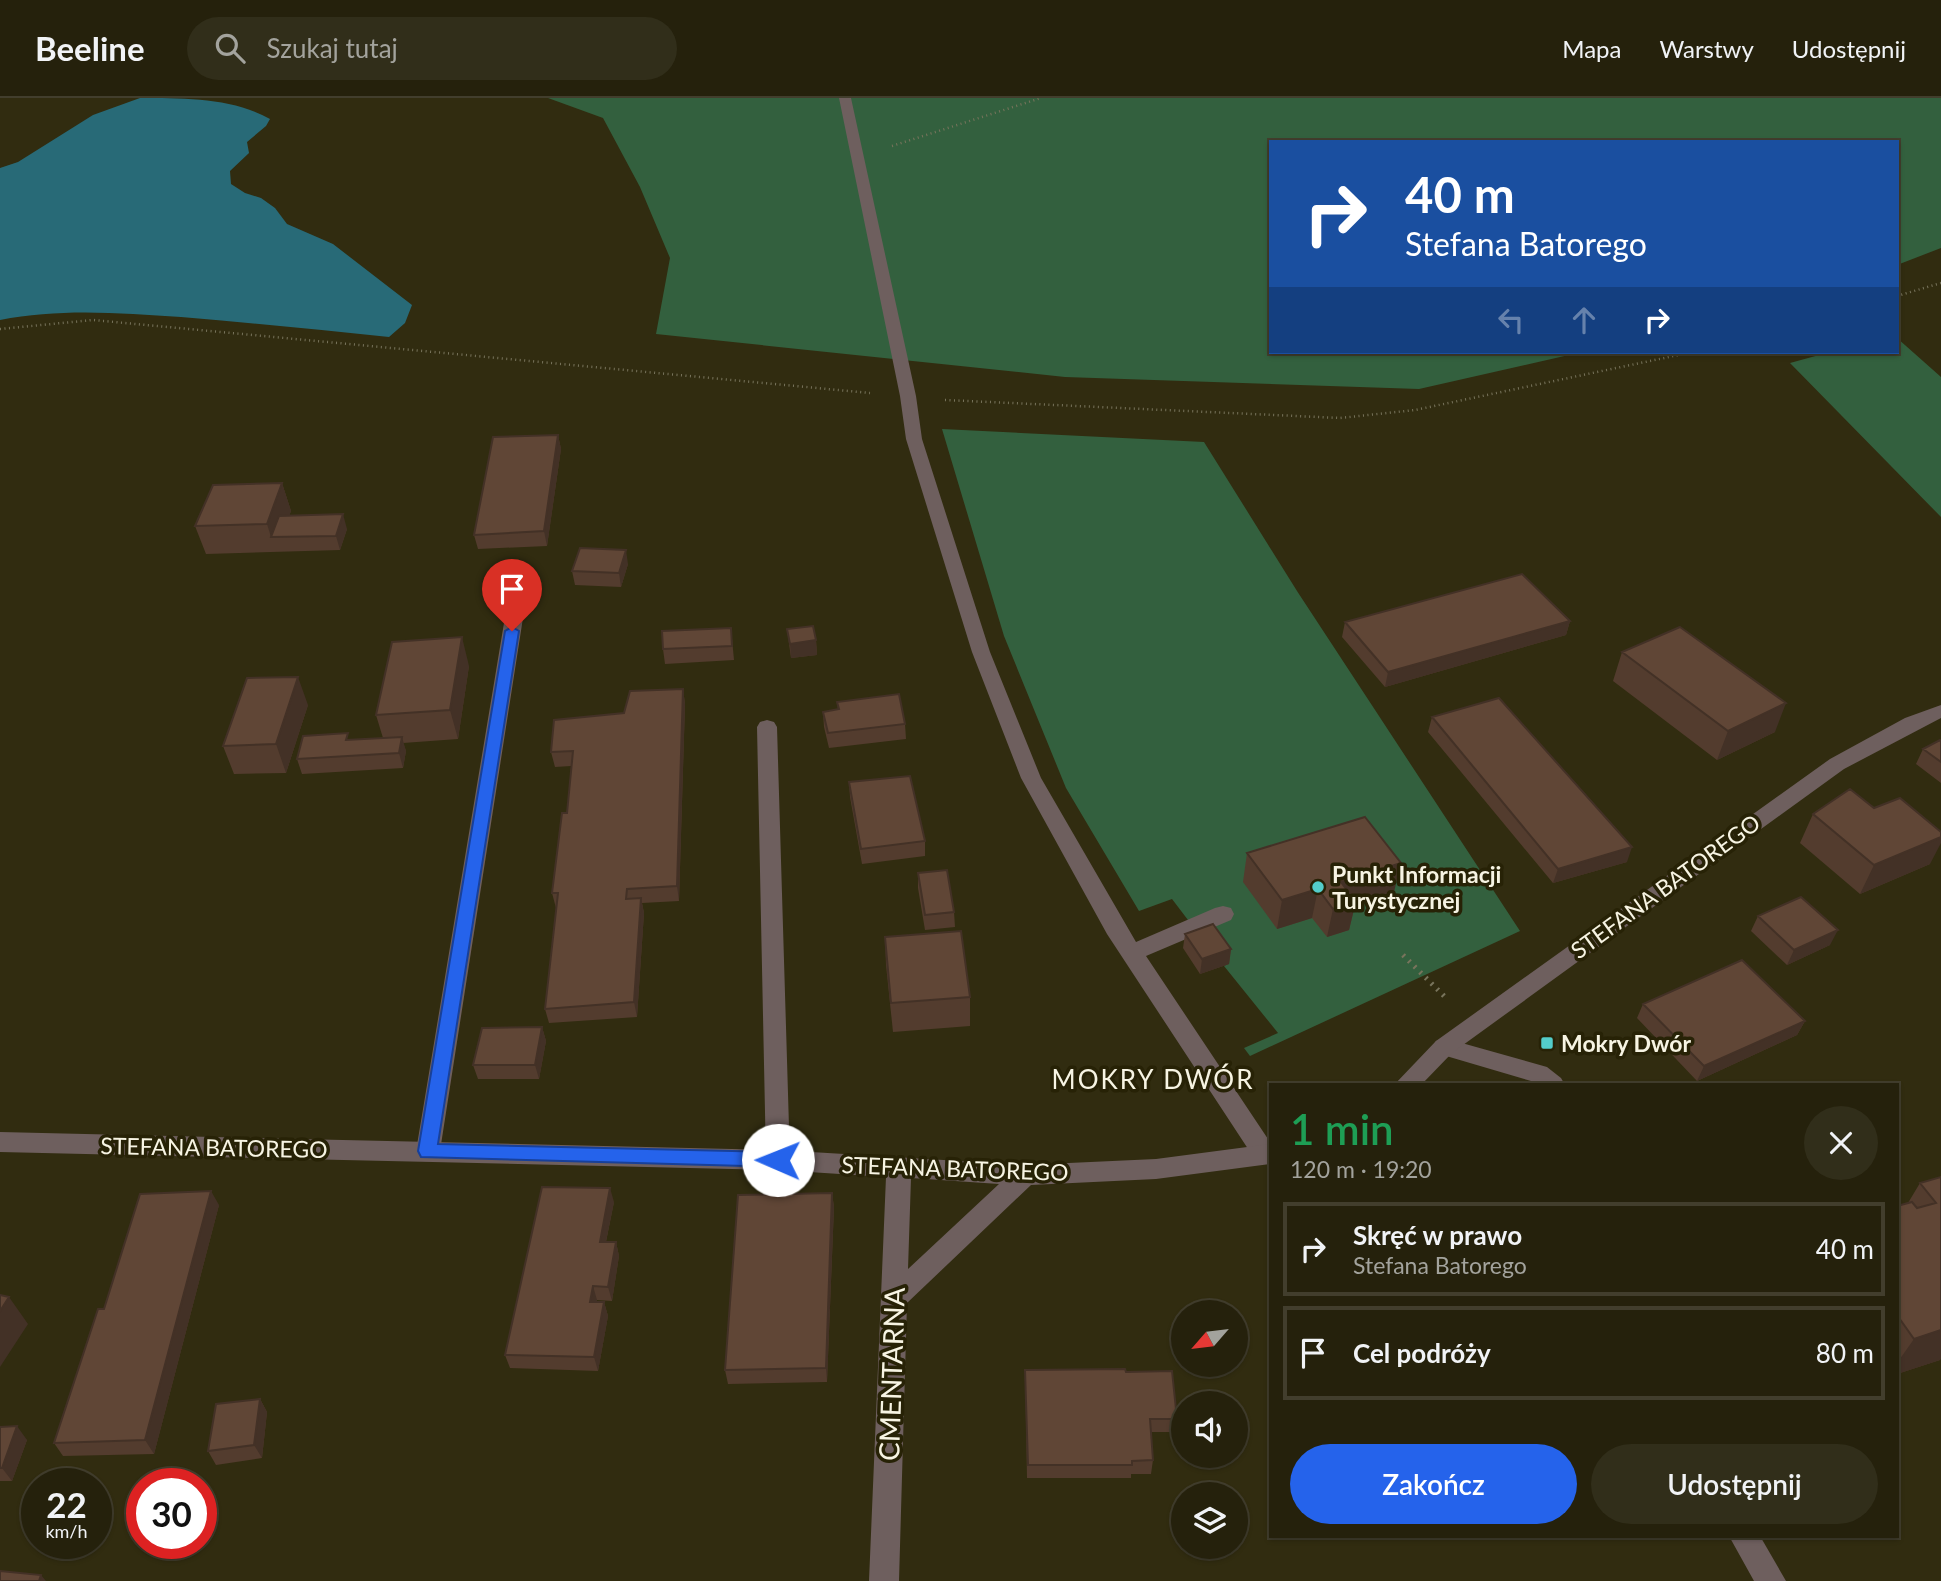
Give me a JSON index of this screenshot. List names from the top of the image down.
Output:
{
  "streets": {
    "street": ["STEFANA BATOREGO", "CMENTARNA"]
  },
  "crossings": [
    ["STEFANA BATOREGO", "CMENTARNA"]
  ],
  "districts": ["MOKRY DWÓR"],
  "places": {
    "other": ["Punkt Informacji Turystycznej"],
    "transit": ["Mokry Dwór"]
  },
  "north": "bottom left",
  "page": {
    "header": "Beeline",
    "search": "Szukaj tutaj",
    "nav": ["Mapa", "Warstwy", "Udostępnij"],
    "turn": ["40 m", "Stefana Batorego"],
    "heading": ["1 min", "120 m · 19:20"],
    "list": [
      {
        "name": "Skręć w prawo",
        "note": "Stefana Batorego",
        "value": "40 m"
      },
      {
        "name": "Cel podróży",
        "value": "80 m"
      }
    ],
    "buttons": ["Zakończ", "Udostępnij"],
    "speed": "22 km/h",
    "limit": "30"
  }
}
